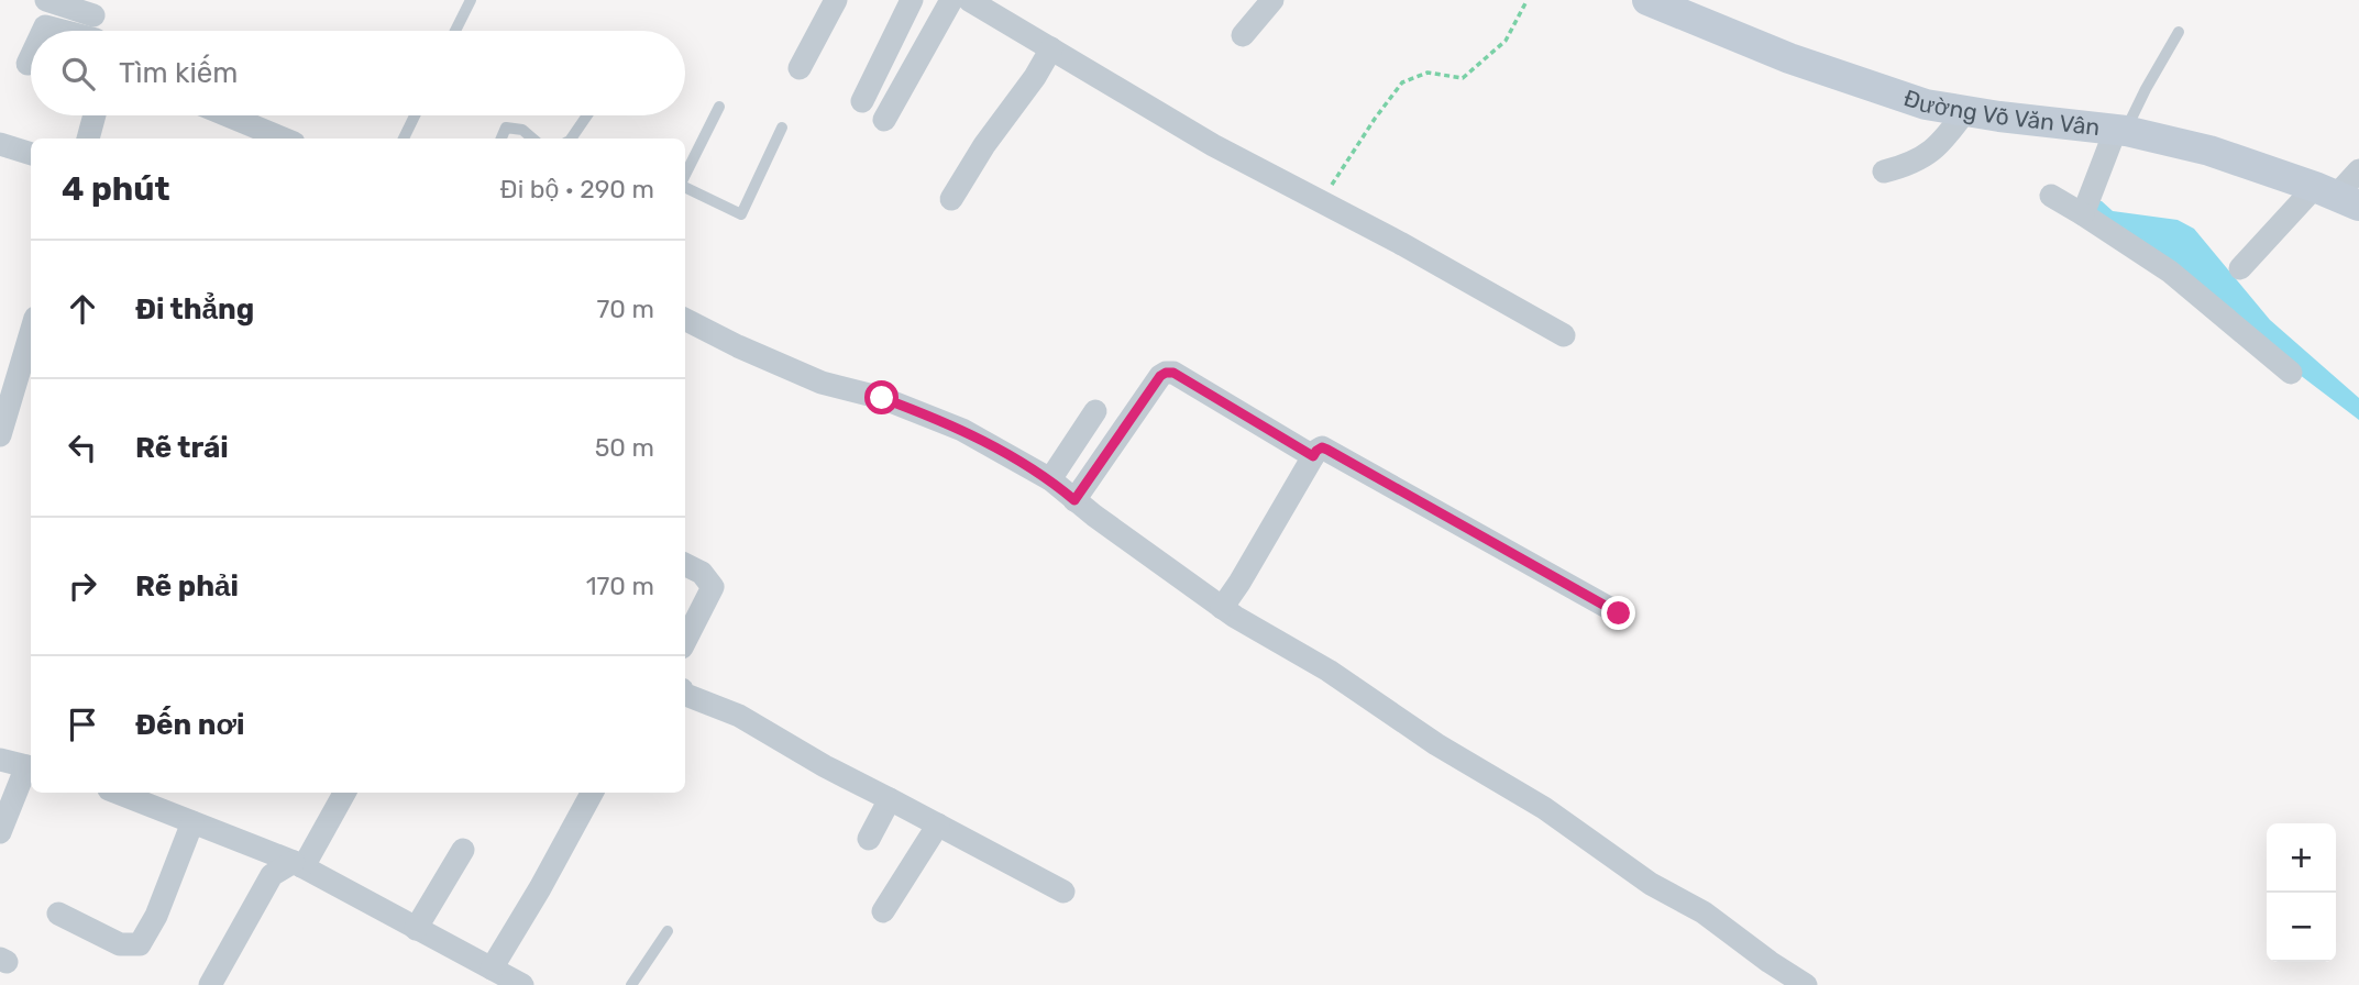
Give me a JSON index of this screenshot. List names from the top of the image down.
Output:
{
  "streets": {
    "street": ["Đường Võ Văn Vân"]
  },
  "page": {
    "search": "Tìm kiếm",
    "heading": ["4 phút", "Đi bộ · 290 m"],
    "list": [
      ["Đi thẳng", "70 m"],
      ["Rẽ trái", "50 m"],
      ["Rẽ phải", "170 m"],
      "Đến nơi"
    ],
    "map_buttons": ["+", "−"]
  }
}
